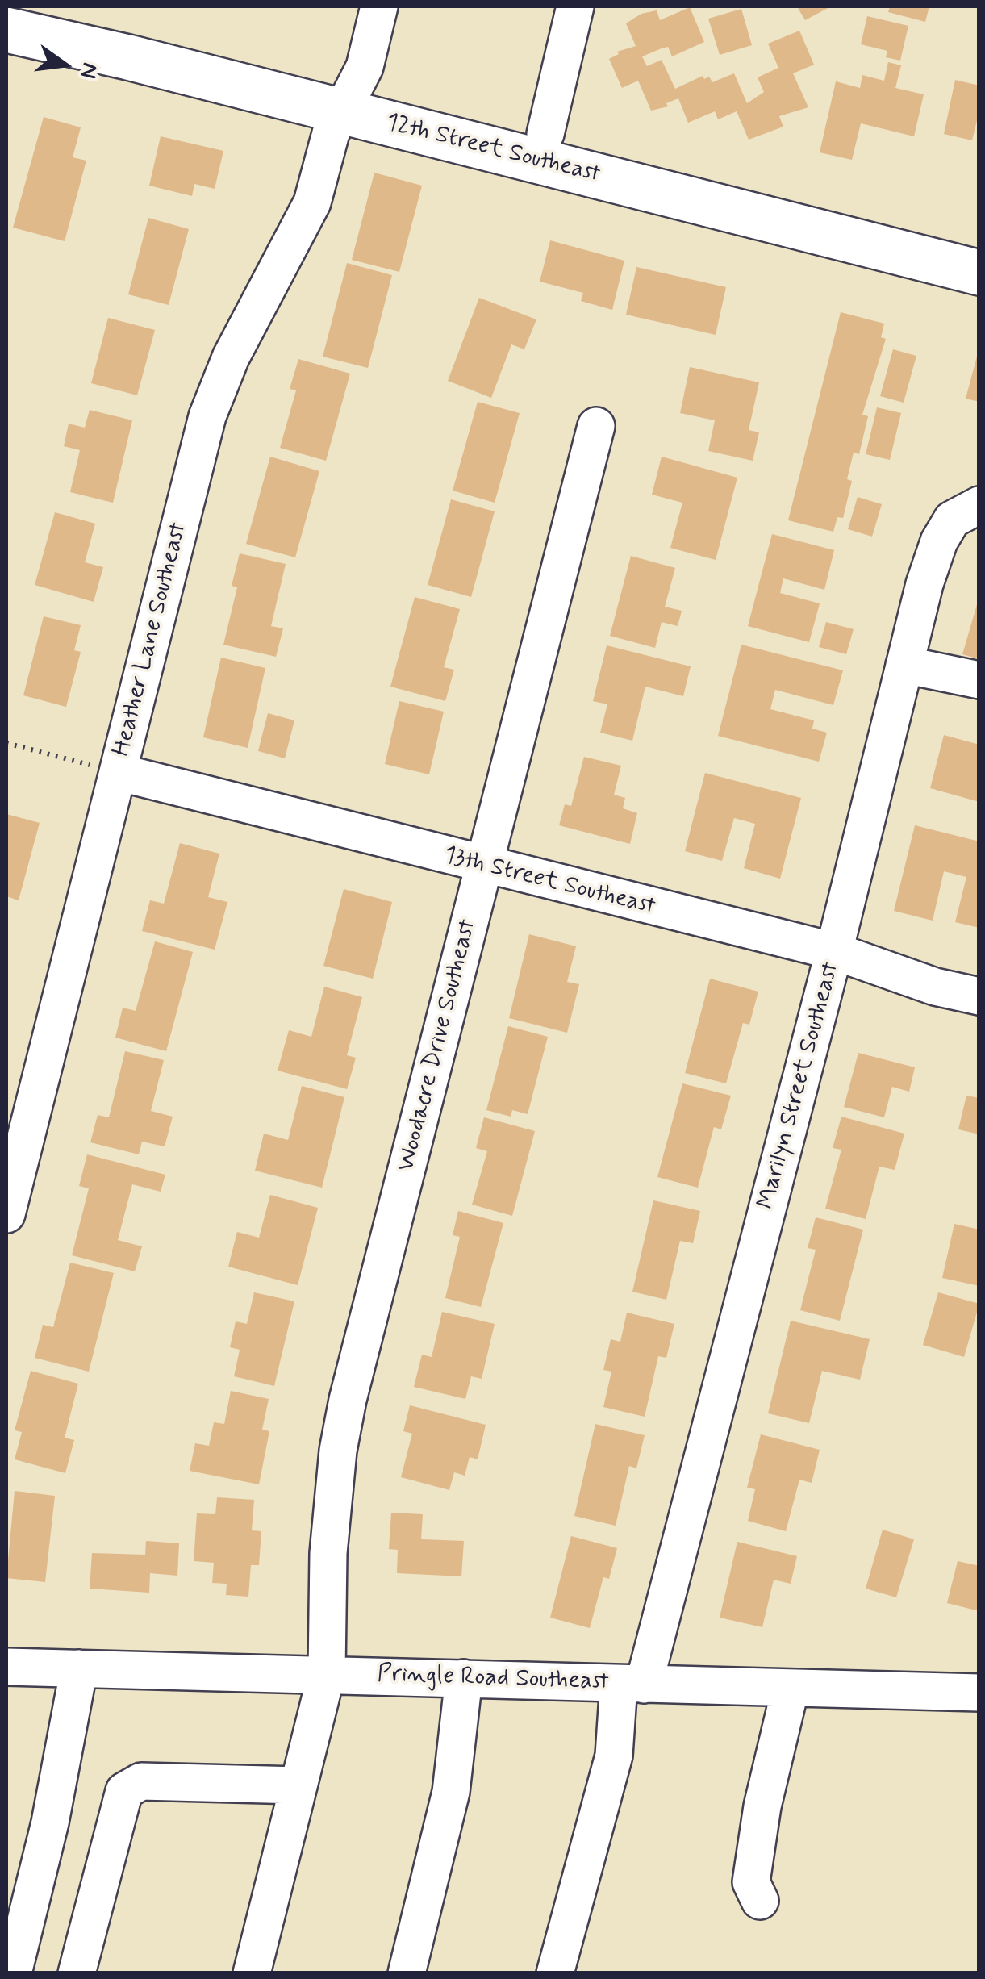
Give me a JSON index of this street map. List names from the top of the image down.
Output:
{
  "streets": {
    "main road": ["12th Street Southeast"],
    "street": [
      "Heather Lane Southeast",
      "13th Street Southeast",
      "Woodacre Drive Southeast",
      "Marilyn Street Southeast",
      "Pringle Road Southeast"
    ]
  },
  "crossings": [
    ["12th Street Southeast", "Heather Lane Southeast"],
    ["Heather Lane Southeast", "13th Street Southeast"],
    ["13th Street Southeast", "Woodacre Drive Southeast"],
    ["13th Street Southeast", "Marilyn Street Southeast"],
    ["Woodacre Drive Southeast", "Pringle Road Southeast"],
    ["Marilyn Street Southeast", "Pringle Road Southeast"]
  ],
  "north": "right"
}
